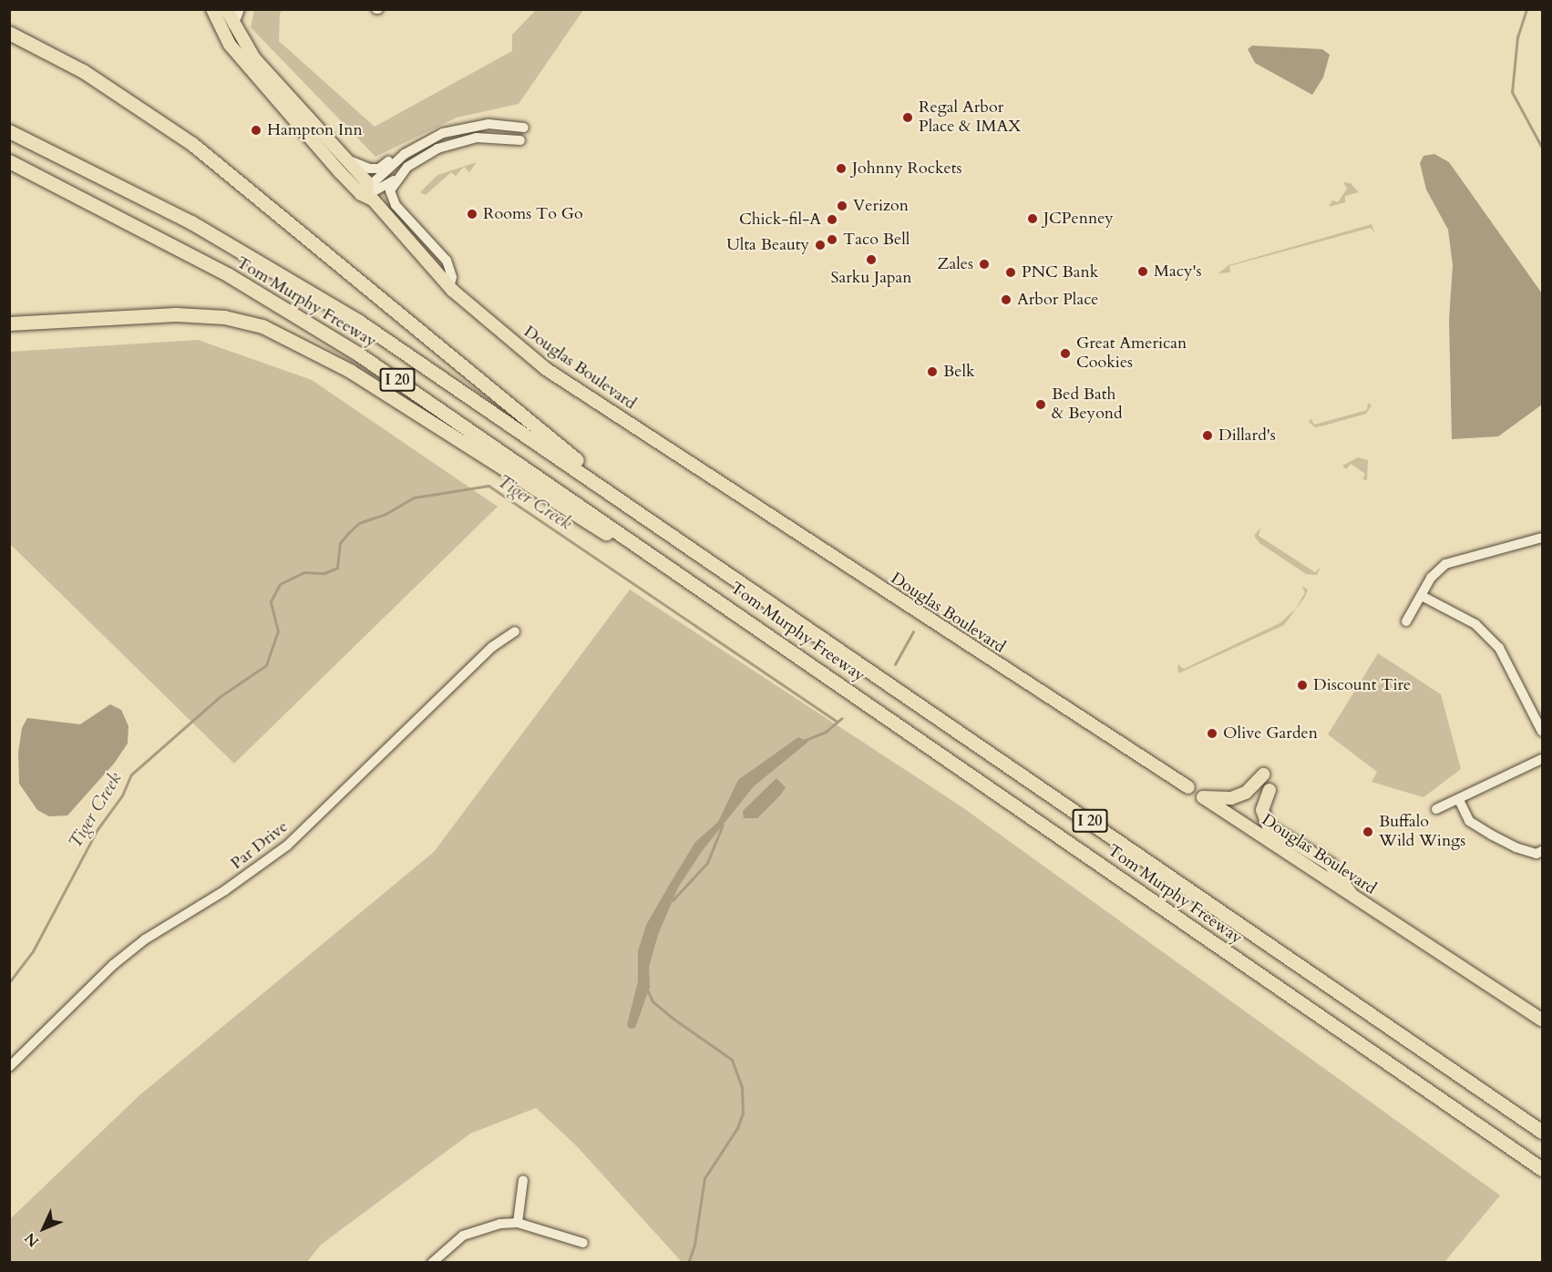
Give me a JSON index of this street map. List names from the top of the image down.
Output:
{
  "streets": {
    "highway": ["Tom Murphy Freeway", "I 20"],
    "main road": ["Douglas Boulevard"],
    "street": ["Par Drive"]
  },
  "water": ["Tiger Creek"],
  "places": [
    "Regal Arbor Place & IMAX",
    "Hampton Inn",
    "Johnny Rockets",
    "Verizon",
    "Rooms To Go",
    "JCPenney",
    "Chick-fil-A",
    "Taco Bell",
    "Ulta Beauty",
    "Sarku Japan",
    "Zales",
    "Macy's",
    "PNC Bank",
    "Arbor Place",
    "Great American Cookies",
    "Belk",
    "Bed Bath & Beyond",
    "Dillard's",
    "Discount Tire",
    "Olive Garden",
    "Buffalo Wild Wings"
  ],
  "north": "bottom left"
}
